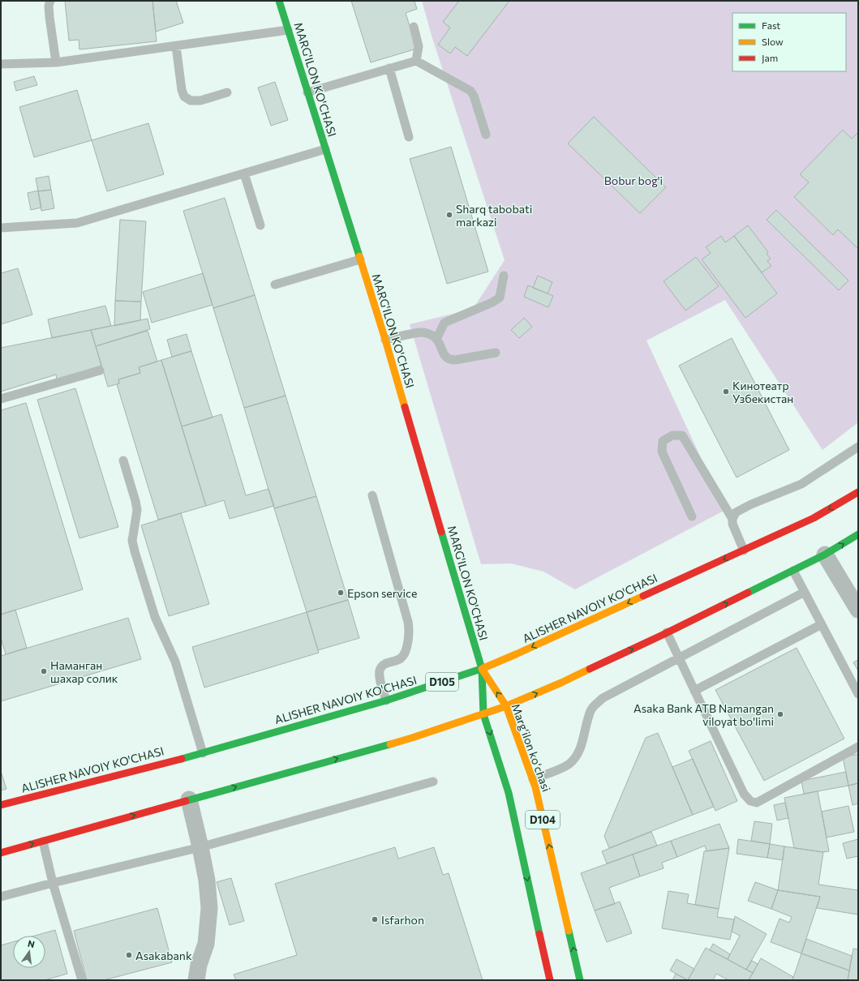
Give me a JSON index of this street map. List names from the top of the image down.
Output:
{
  "streets": {
    "main road": [
      "MARG'ILON KO'CHASI",
      "ALISHER NAVOIY KO'CHASI",
      "D105",
      "Margʻilon koʻchasi",
      "D104"
    ]
  },
  "crossings": [
    ["MARG'ILON KO'CHASI", "ALISHER NAVOIY KO'CHASI"],
    ["MARG'ILON KO'CHASI", "Margʻilon koʻchasi"],
    ["MARG'ILON KO'CHASI", "D104"],
    ["ALISHER NAVOIY KO'CHASI", "Margʻilon koʻchasi"],
    ["ALISHER NAVOIY KO'CHASI", "D104"],
    ["Margʻilon koʻchasi", "D104"]
  ],
  "parks": ["Bobur bog'i"],
  "places": [
    "Sharq tabobati markazi",
    "Кинотеатр Узбекистан",
    "Epson service",
    "Наманган шахар солик",
    "Asaka Bank ATB Namangan viloyat bo'limi",
    "Isfarhon",
    "Asakabank"
  ],
  "legend": ["Fast", "Slow", "Jam"],
  "north": "top"
}
